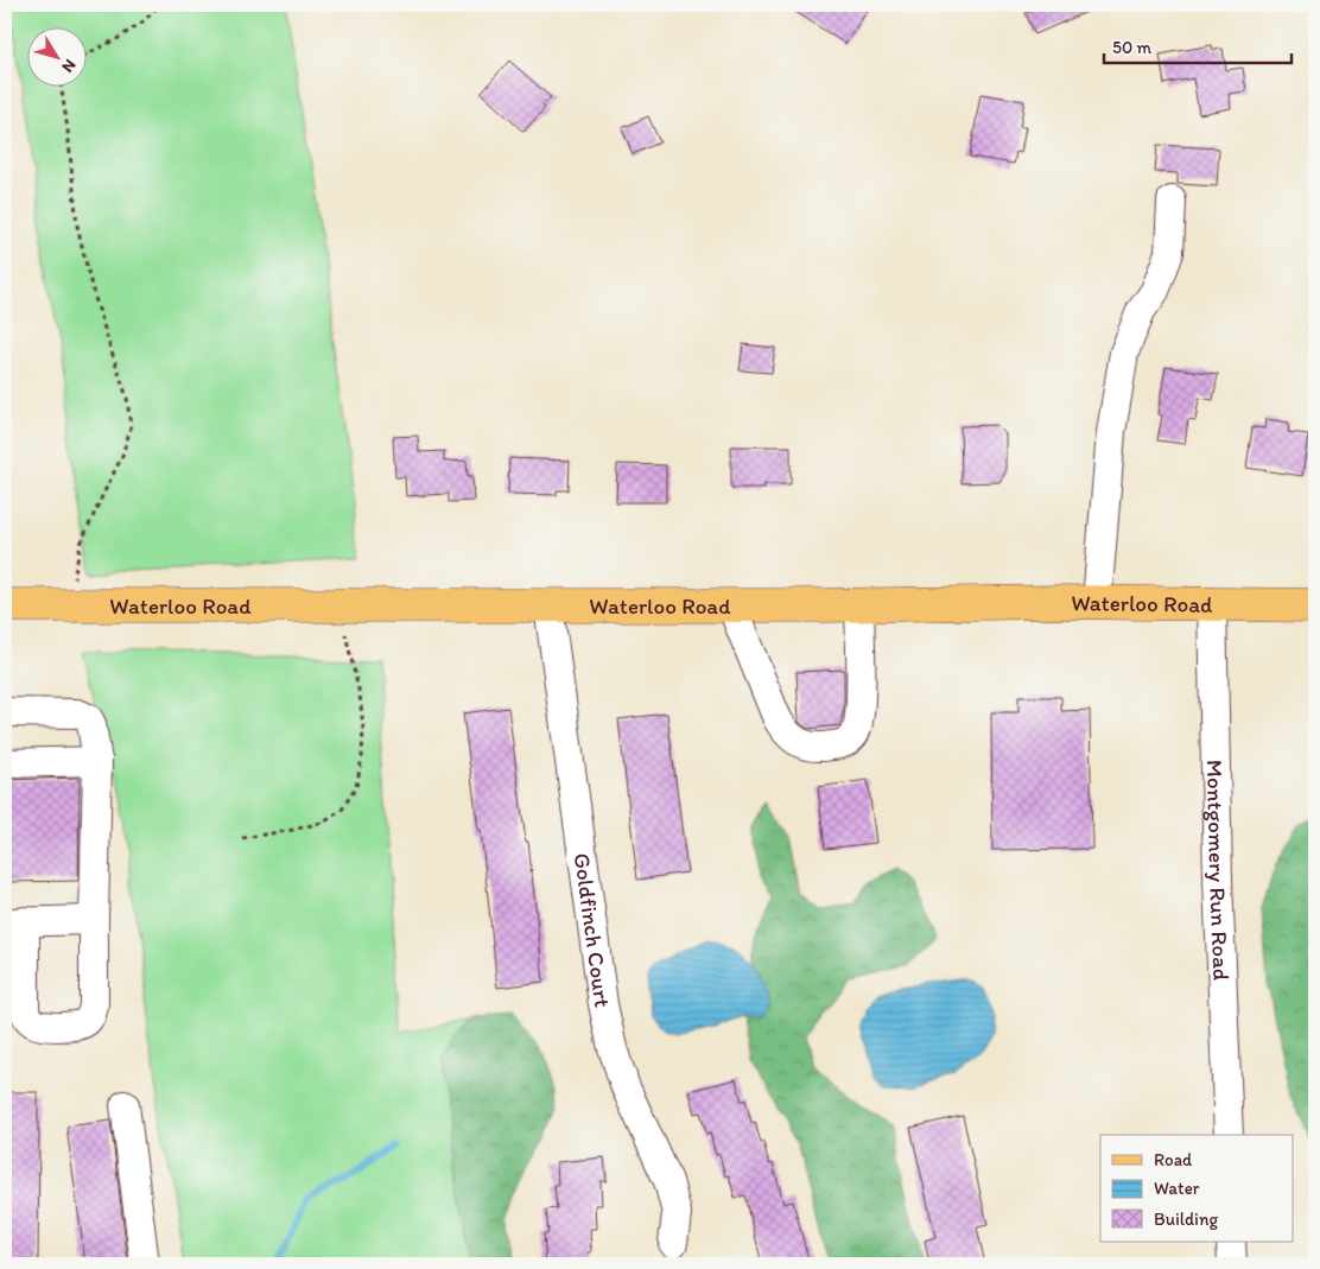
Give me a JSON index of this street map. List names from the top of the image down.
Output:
{
  "streets": {
    "main road": ["Waterloo Road"],
    "street": ["Montgomery Run Road", "Goldfinch Court"]
  },
  "crossings": [
    ["Waterloo Road", "Montgomery Run Road"],
    ["Waterloo Road", "Goldfinch Court"]
  ],
  "legend": ["Road", "Water", "Building"],
  "scale_bar": "50 m",
  "north": "bottom right"
}
